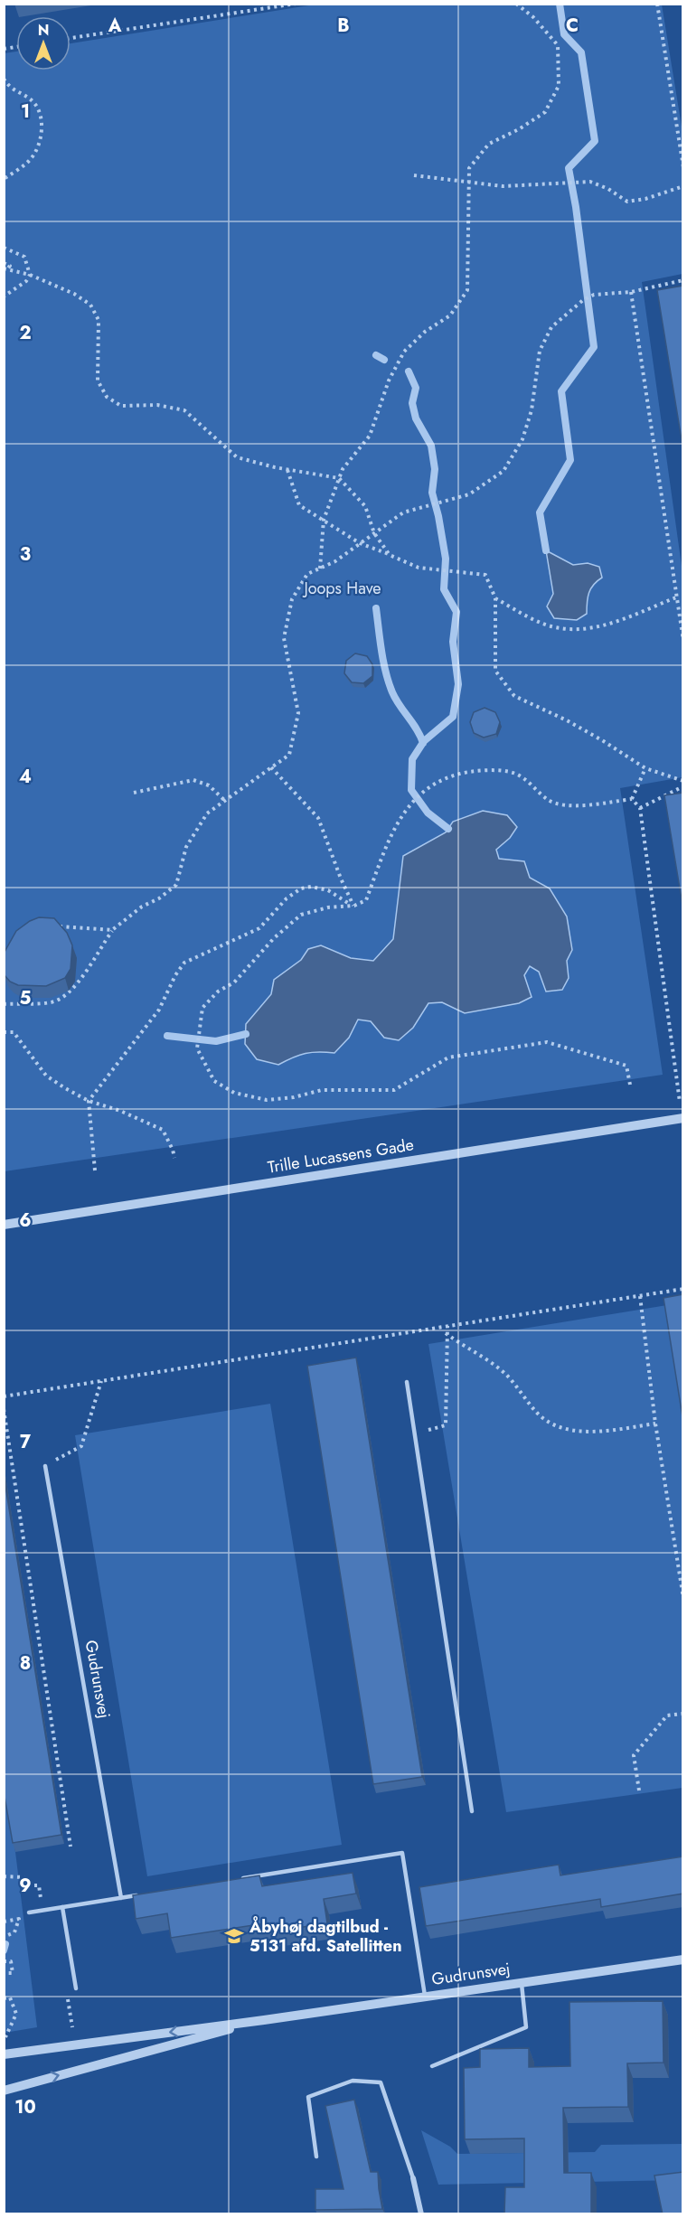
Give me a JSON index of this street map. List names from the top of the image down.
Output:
{
  "streets": {
    "street": ["Trille Lucassens Gade", "Gudrunsvej"]
  },
  "parks": ["Joops Have"],
  "places": {
    "school or university": ["Åbyhøj dagtilbud - 5131 afd. Satellitten"]
  },
  "north": "top",
  "grid": {
    "columns": ["A", "B", "C"],
    "rows": [
      "1",
      "2",
      "3",
      "4",
      "5",
      "6",
      "7",
      "8",
      "9",
      "10"
    ]
  }
}
